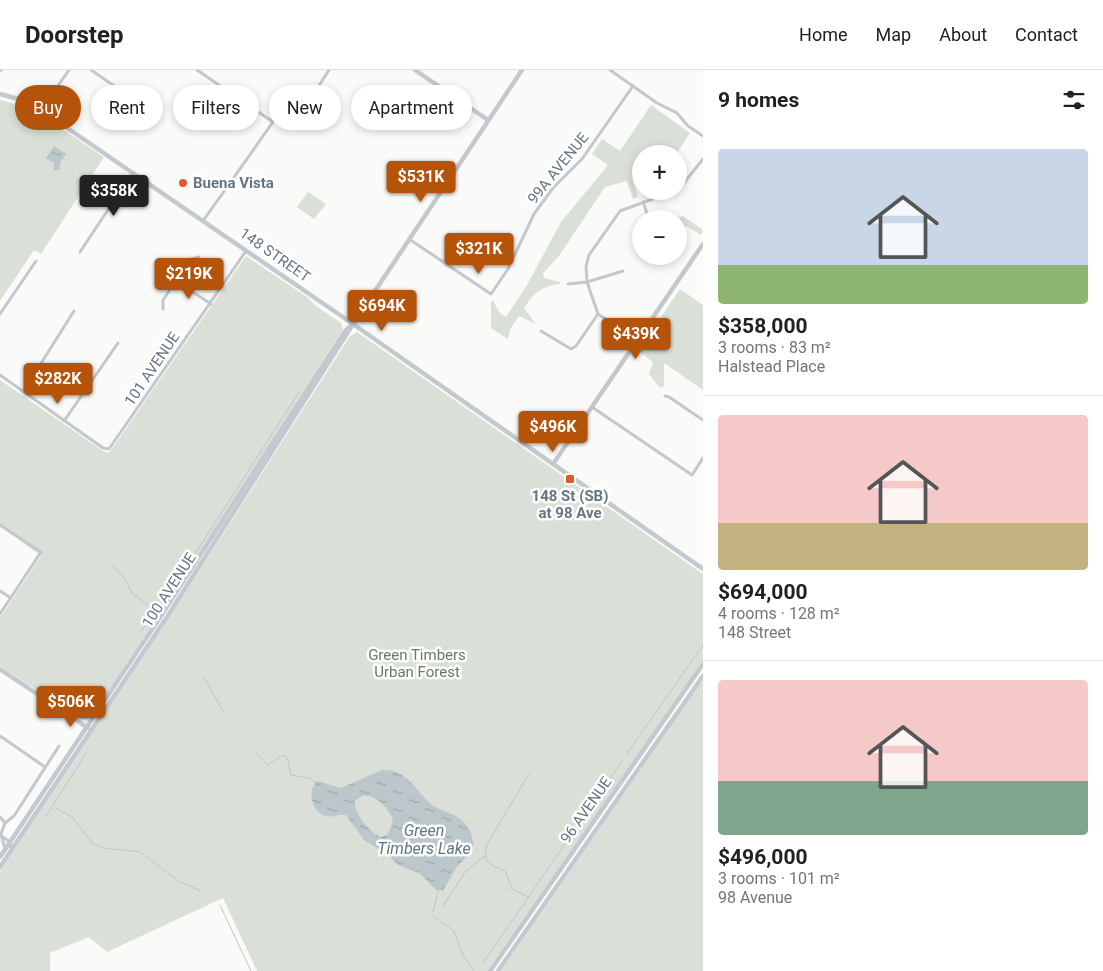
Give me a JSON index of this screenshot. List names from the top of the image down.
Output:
{
  "streets": {
    "main road": ["148 STREET", "100 AVENUE", "96 AVENUE"],
    "street": ["99A AVENUE", "101 AVENUE"]
  },
  "crossings": [
    ["99A AVENUE", "100 AVENUE"],
    ["148 STREET", "101 AVENUE"],
    ["148 STREET", "100 AVENUE"]
  ],
  "water": ["Green Timbers Lake"],
  "parks": ["Green Timbers Urban Forest"],
  "places": {
    "other": ["Buena Vista"],
    "transit": ["148 St (SB) at 98 Ave"]
  },
  "page": {
    "header": "Doorstep",
    "nav": [
      "Home",
      "Map",
      "About",
      "Contact"
    ],
    "heading": "9 homes",
    "chip": [
      "Buy",
      "Rent",
      "Filters",
      "New",
      "Apartment"
    ],
    "list": [
      {
        "name": "$358,000",
        "note": "3 rooms · 83 m² · Halstead Place"
      },
      {
        "name": "$694,000",
        "note": "4 rooms · 128 m² · 148 Street"
      },
      {
        "name": "$496,000",
        "note": "3 rooms · 101 m² · 98 Avenue"
      }
    ],
    "map_buttons": ["+", "−"],
    "price": [
      "$531K",
      "$358K",
      "$321K",
      "$219K",
      "$694K",
      "$439K",
      "$282K",
      "$496K",
      "$506K"
    ]
  }
}
